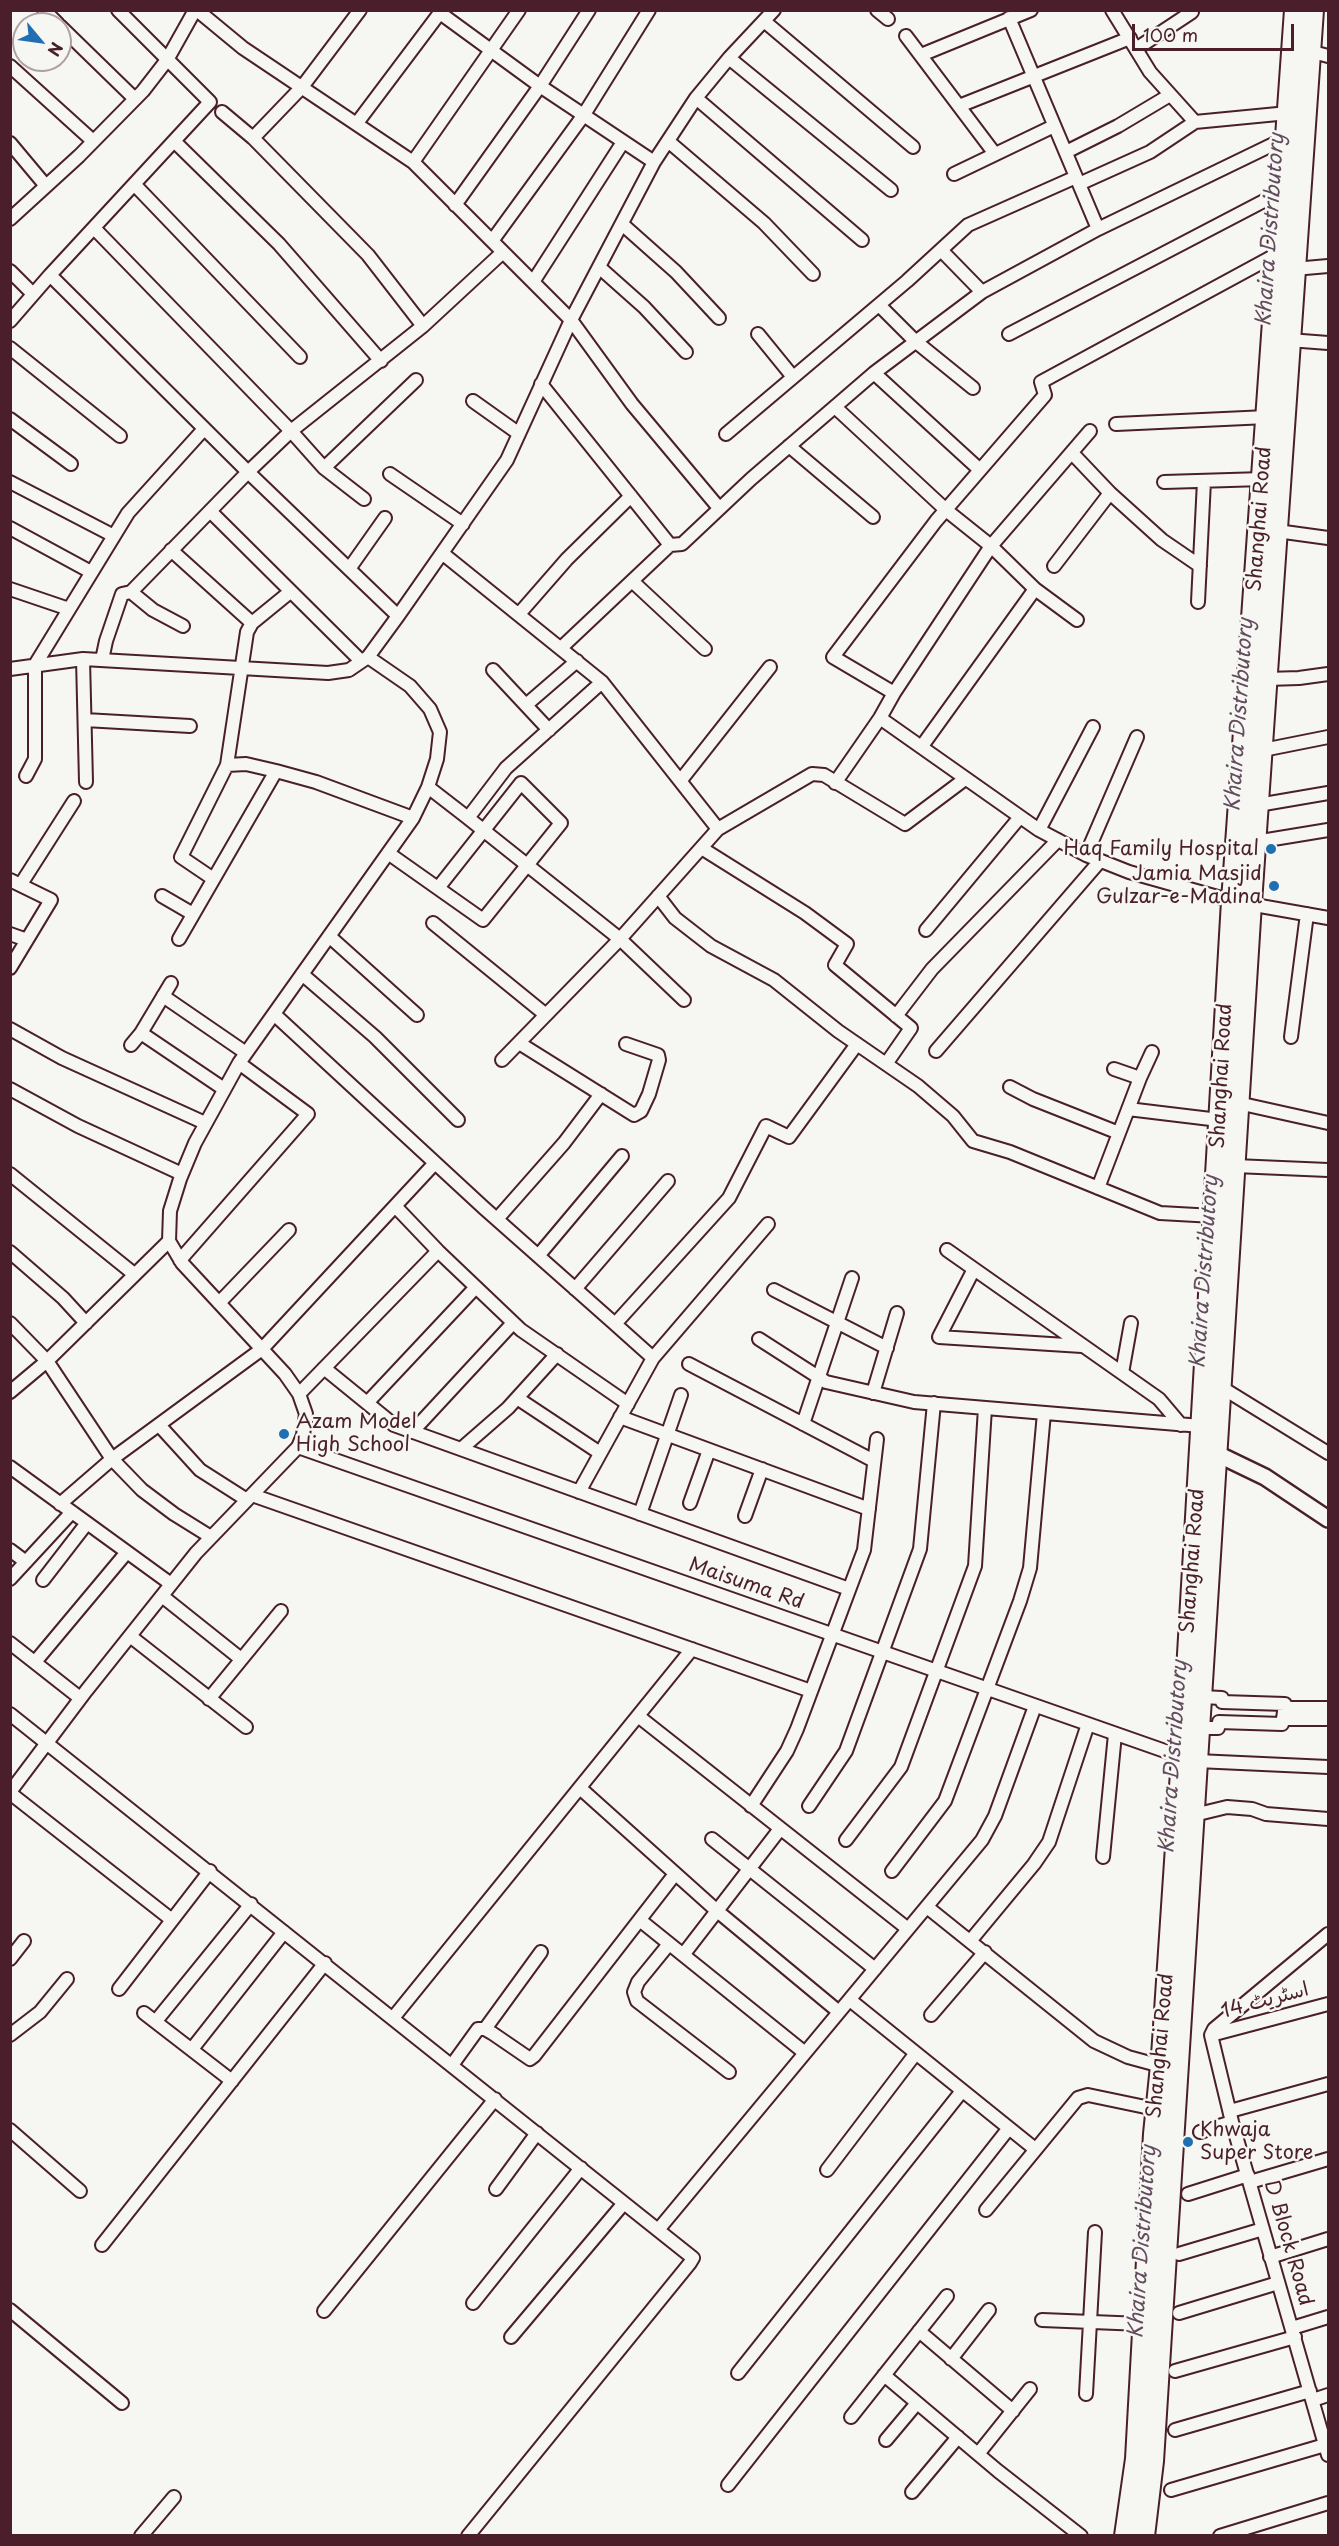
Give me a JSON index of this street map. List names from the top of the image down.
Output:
{
  "streets": {
    "main road": ["Shanghai Road"],
    "street": ["Maisuma Rd", "اسٹریٹ 14", "D Block Road"]
  },
  "crossings": [
    ["Shanghai Road", "Maisuma Rd"],
    ["اسٹریٹ 14", "D Block Road"]
  ],
  "water": ["Khaira Distributory"],
  "places": [
    "Haq Family Hospital",
    "Jamia Masjid Gulzar-e-Madina",
    "Azam Model High School",
    "Khwaja Super Store"
  ],
  "scale_bar": "100 m",
  "north": "bottom right"
}
